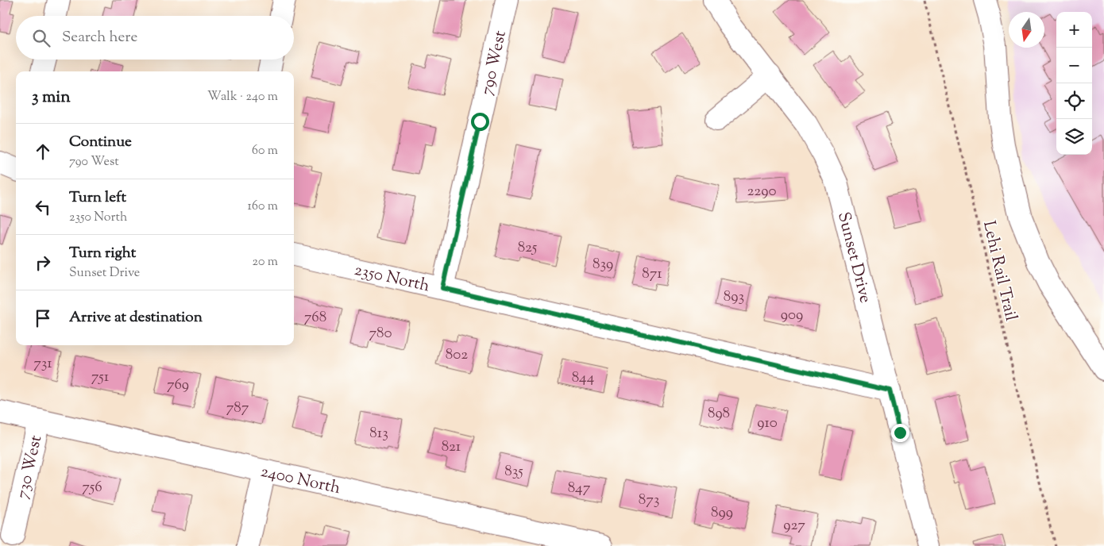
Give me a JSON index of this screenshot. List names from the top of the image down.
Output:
{
  "streets": {
    "street": [
      "790 West",
      "Sunset Drive",
      "2350 North",
      "730 West",
      "2400 North"
    ],
    "path": ["Lehi Rail Trail"]
  },
  "crossings": [
    ["790 West", "2350 North"],
    ["Sunset Drive", "2350 North"],
    ["730 West", "2400 North"]
  ],
  "house_numbers": [
    "2290",
    "825",
    "839",
    "871",
    "893",
    "909",
    "768",
    "780",
    "802",
    "731",
    "751",
    "844",
    "769",
    "787",
    "898",
    "910",
    "813",
    "821",
    "835",
    "756",
    "847",
    "873",
    "899",
    "927"
  ],
  "north": "bottom",
  "page": {
    "map_buttons": ["+", "−"],
    "search": "Search here",
    "heading": ["3 min", "Walk · 240 m"],
    "list": [
      ["Continue", "790 West", "60 m"],
      ["Turn left", "2350 North", "160 m"],
      ["Turn right", "Sunset Drive", "20 m"],
      "Arrive at destination"
    ]
  }
}
